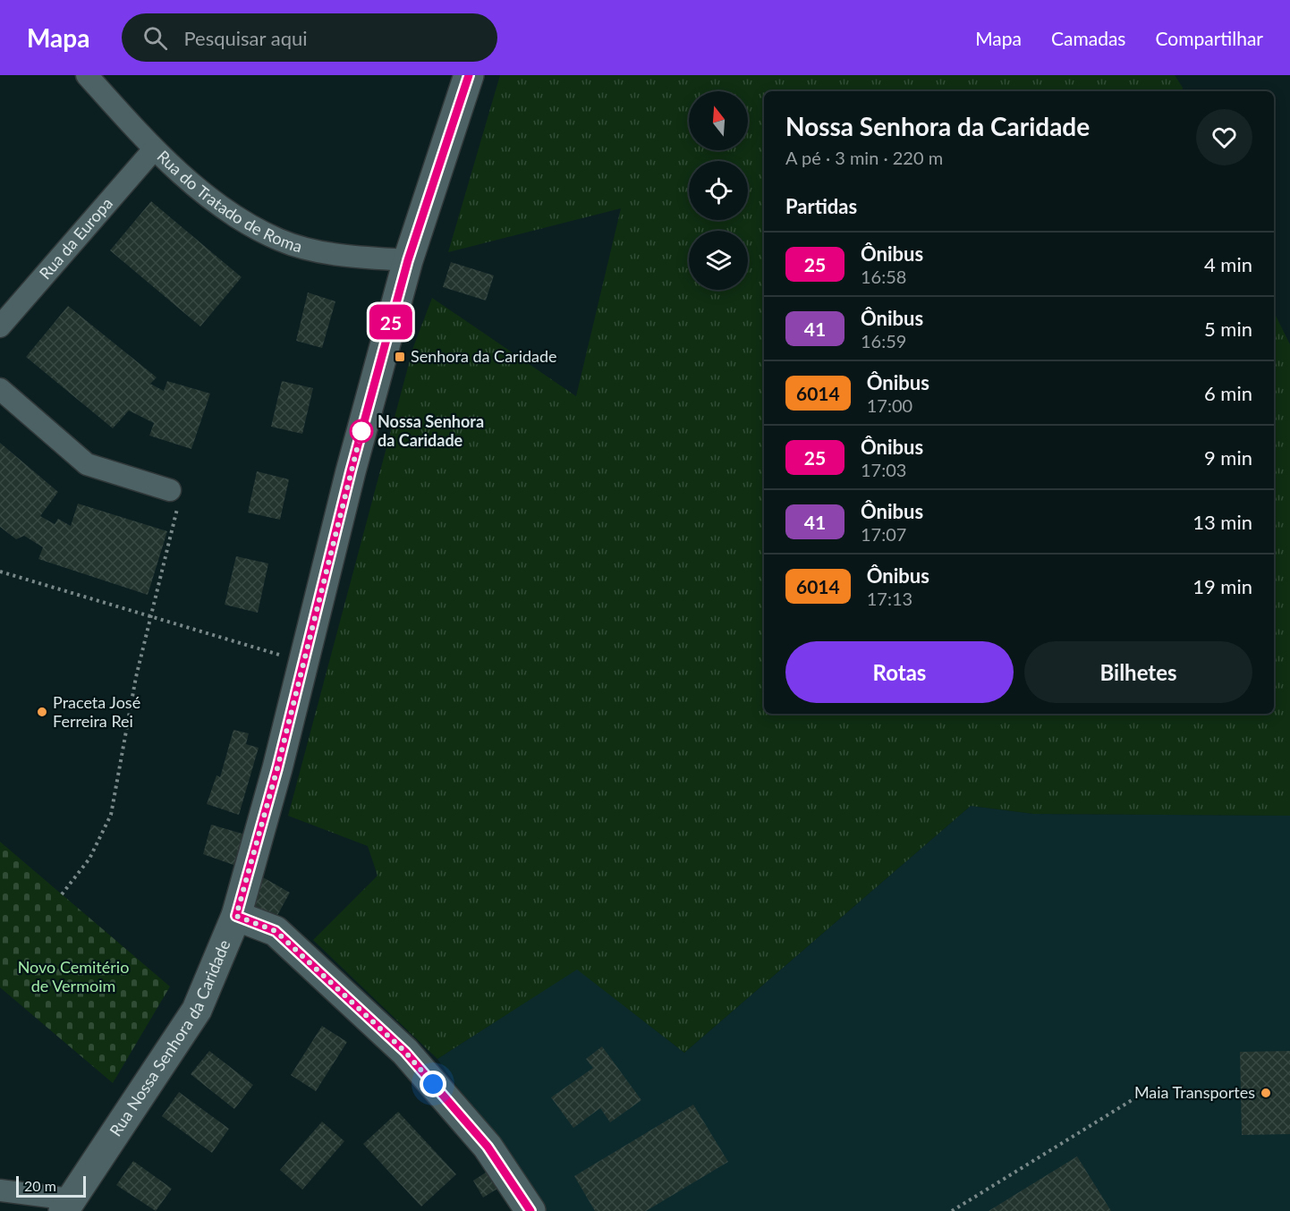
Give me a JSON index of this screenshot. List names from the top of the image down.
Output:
{
  "streets": {
    "street": ["Rua do Tratado de Roma", "Rua da Europa", "Rua Nossa Senhora da Caridade"]
  },
  "crossings": [
    ["Rua do Tratado de Roma", "Rua da Europa"],
    ["Rua do Tratado de Roma", "Rua Nossa Senhora da Caridade"]
  ],
  "parks": ["Novo Cemitério de Vermoim"],
  "places": {
    "transit": ["Senhora da Caridade"],
    "other": ["Nossa Senhora da Caridade", "Praceta José Ferreira Rei", "Maia Transportes"]
  },
  "lines": ["bus line 25"],
  "scale_bar": "20 m",
  "north": "top",
  "page": {
    "header": "Mapa",
    "search": "Pesquisar aqui",
    "nav": ["Mapa", "Camadas", "Compartilhar"],
    "on_map": "25",
    "heading": [
      ["Nossa Senhora da Caridade", "A pé · 3 min · 220 m"],
      "Partidas"
    ],
    "list": [
      {
        "mark": "25",
        "name": "Ônibus",
        "note": "16:58",
        "value": "4 min"
      },
      {
        "mark": "41",
        "name": "Ônibus",
        "note": "16:59",
        "value": "5 min"
      },
      {
        "mark": "6014",
        "name": "Ônibus",
        "note": "17:00",
        "value": "6 min"
      },
      {
        "mark": "25",
        "name": "Ônibus",
        "note": "17:03",
        "value": "9 min"
      },
      {
        "mark": "41",
        "name": "Ônibus",
        "note": "17:07",
        "value": "13 min"
      },
      {
        "mark": "6014",
        "name": "Ônibus",
        "note": "17:13",
        "value": "19 min"
      }
    ],
    "buttons": ["Rotas", "Bilhetes"],
    "scale": "20 m"
  }
}
